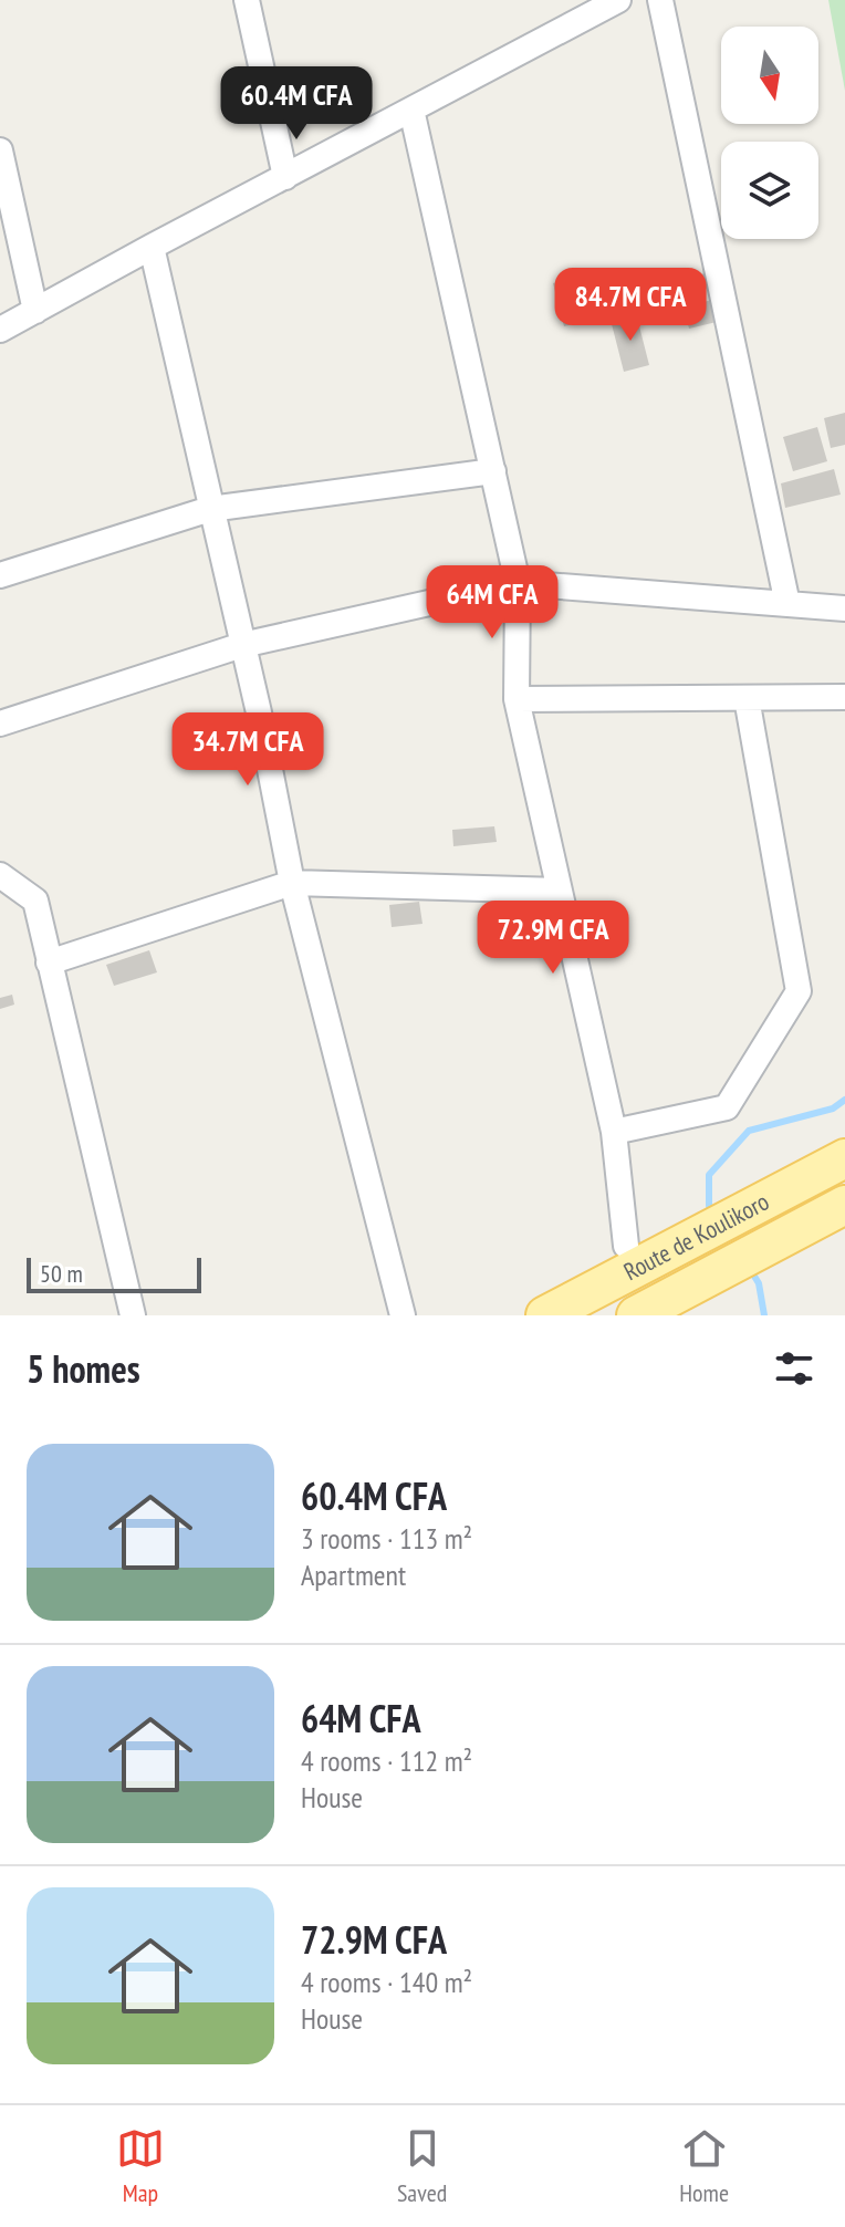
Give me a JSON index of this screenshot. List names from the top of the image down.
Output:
{
  "streets": {
    "main road": ["Route de Koulikoro"]
  },
  "scale_bar": "50 m",
  "north": "bottom",
  "page": {
    "price": [
      "60.4M CFA",
      "84.7M CFA",
      "64M CFA",
      "34.7M CFA",
      "72.9M CFA"
    ],
    "scale": "50 m",
    "heading": "5 homes",
    "list": [
      {
        "name": "60.4M CFA",
        "note": "3 rooms · 113 m² · Apartment"
      },
      {
        "name": "64M CFA",
        "note": "4 rooms · 112 m² · House"
      },
      {
        "name": "72.9M CFA",
        "note": "4 rooms · 140 m² · House"
      }
    ],
    "tabs": ["Map", "Saved", "Home"]
  }
}
